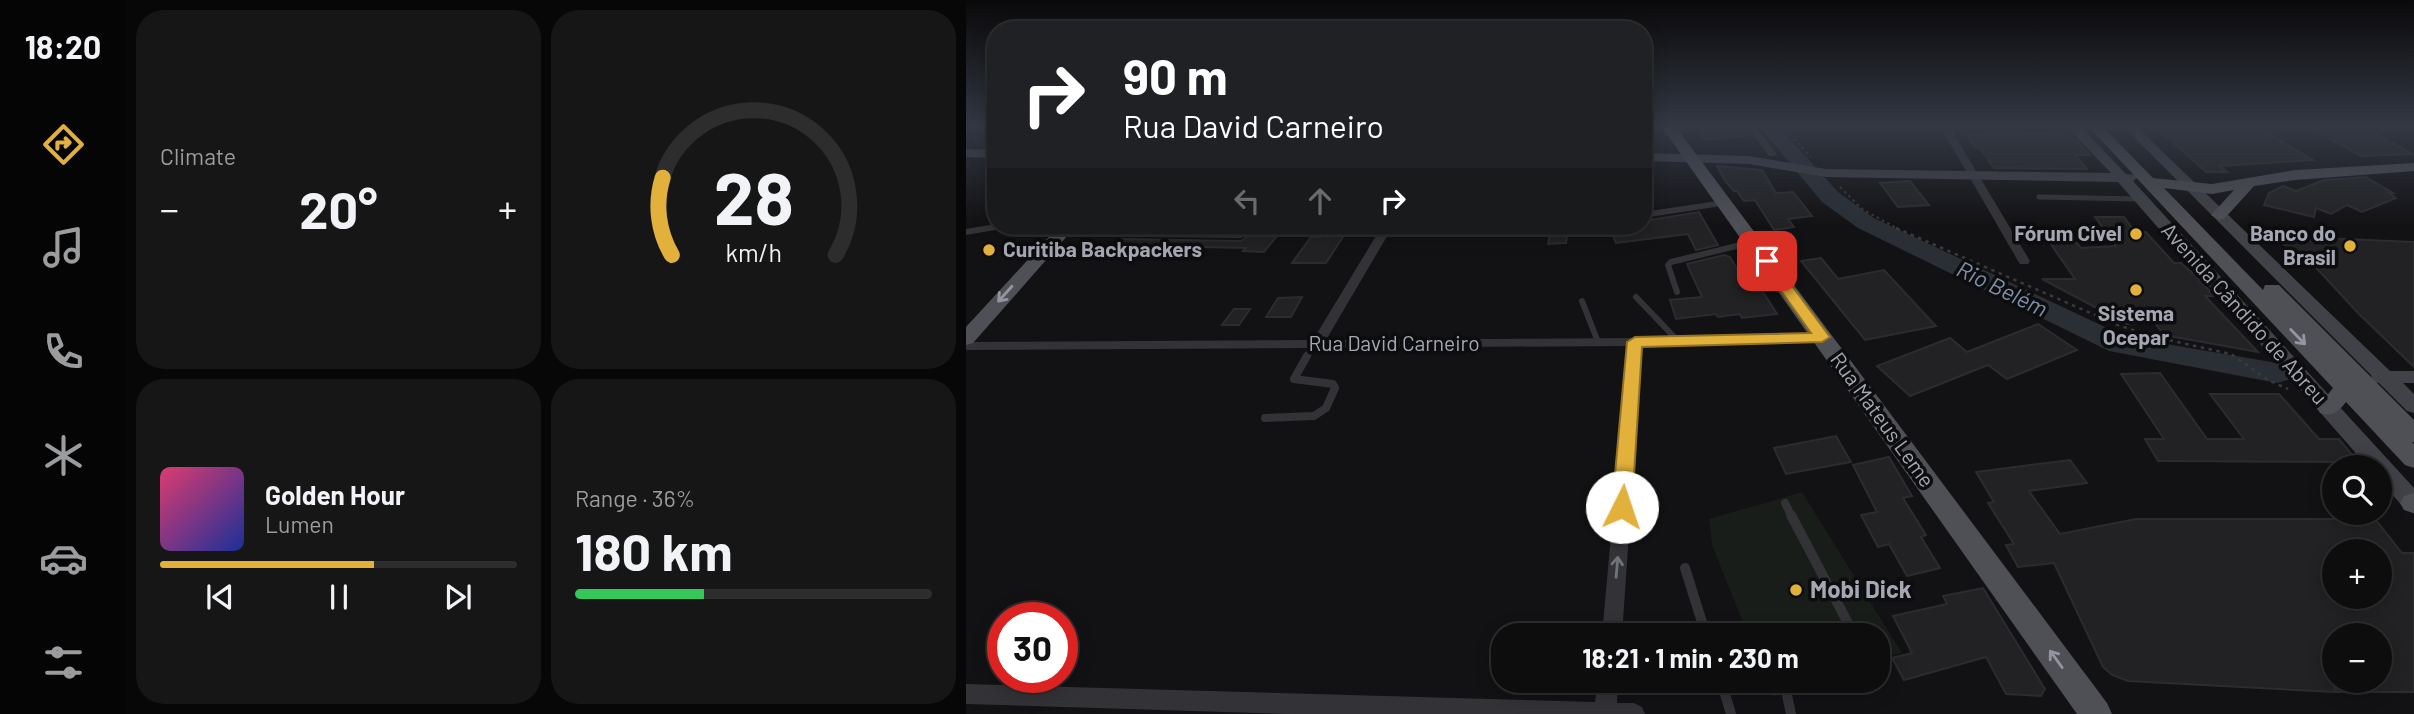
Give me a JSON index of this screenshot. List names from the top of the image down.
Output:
{
  "streets": {
    "main road": ["Avenida Cândido de Abreu", "Rua Mateus Leme"],
    "street": ["Rua David Carneiro"]
  },
  "crossings": [
    ["Rua David Carneiro", "Rua Mateus Leme"]
  ],
  "one_way": ["Rua Mateus Leme"],
  "water": ["Rio Belém"],
  "places": [
    "Fórum Cível",
    "Banco do Brasil",
    "Curitiba Backpackers",
    "Sistema Ocepar",
    "Mobi Dick"
  ],
  "page": {
    "tabs": "18:20",
    "tile": [
      "Climate",
      ["Range · 36%", "180 km"]
    ],
    "turn": ["90 m", "Rua David Carneiro"],
    "heat": ["−", "20°", "+"],
    "map_buttons": ["+", "−"],
    "song": ["Golden Hour", "Lumen"],
    "limit": "30",
    "trip": "18:21 · 1 min · 230 m",
    "gauge": ["28", "km/h"]
  }
}
